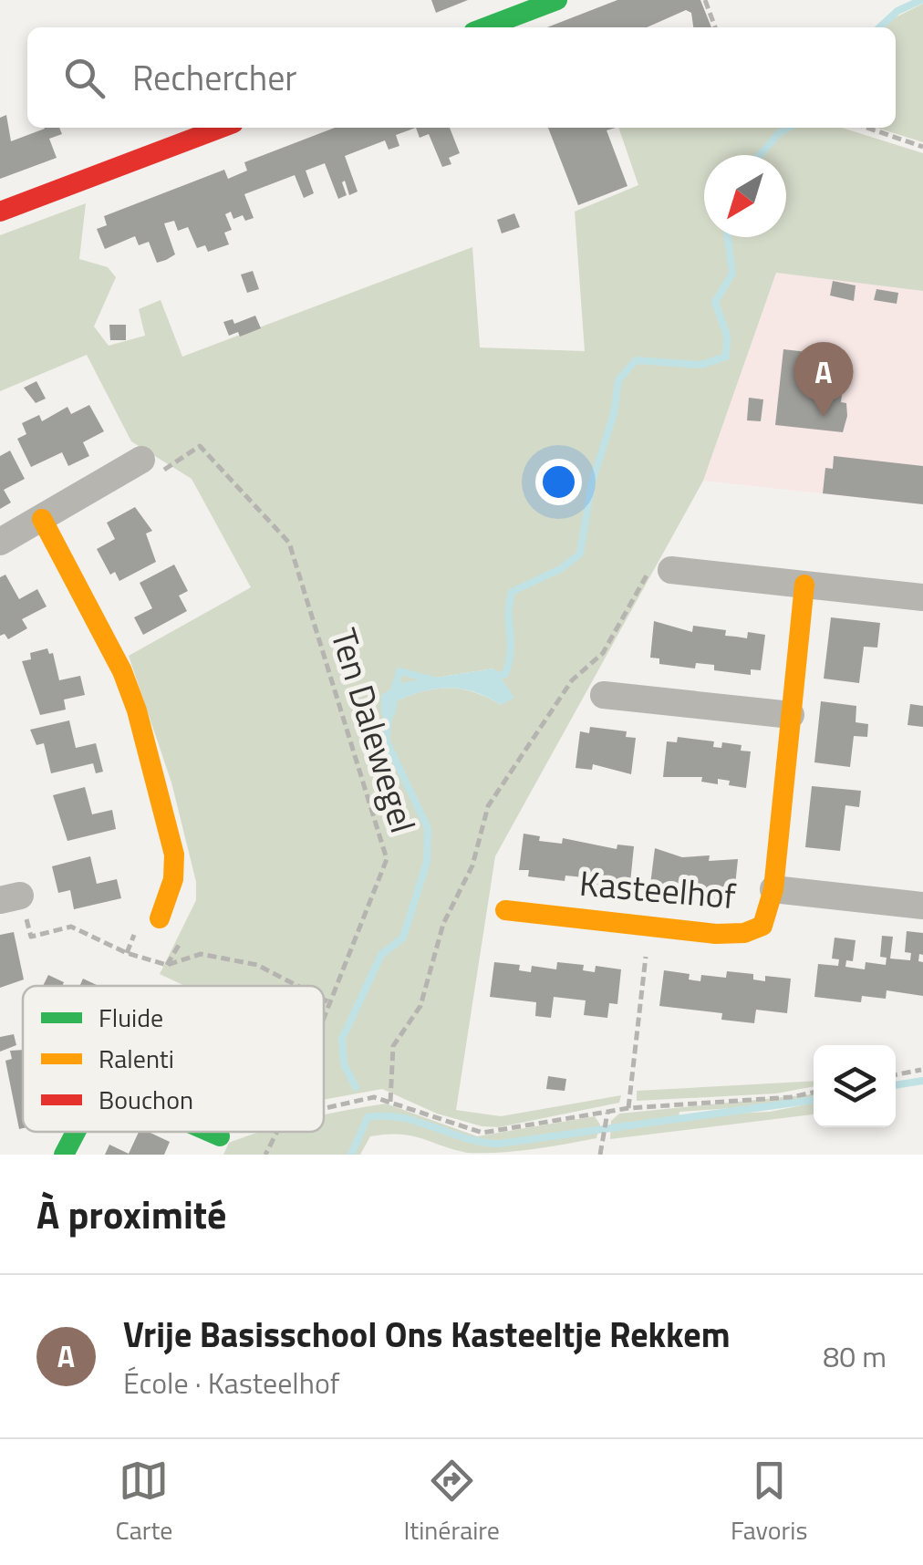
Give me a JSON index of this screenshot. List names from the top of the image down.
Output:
{
  "streets": {
    "street": ["Kasteelhof"],
    "path": ["Ten Dalewegel"]
  },
  "legend": ["Fluide", "Ralenti", "Bouchon"],
  "north": "bottom left",
  "page": {
    "search": "Rechercher",
    "pins": "A",
    "heading": "À proximité",
    "list": [
      {
        "mark": "A",
        "name": "Vrije Basisschool Ons Kasteeltje Rekkem",
        "note": "École · Kasteelhof",
        "value": "80 m"
      }
    ],
    "nav": ["Carte", "Itinéraire", "Favoris"]
  }
}
